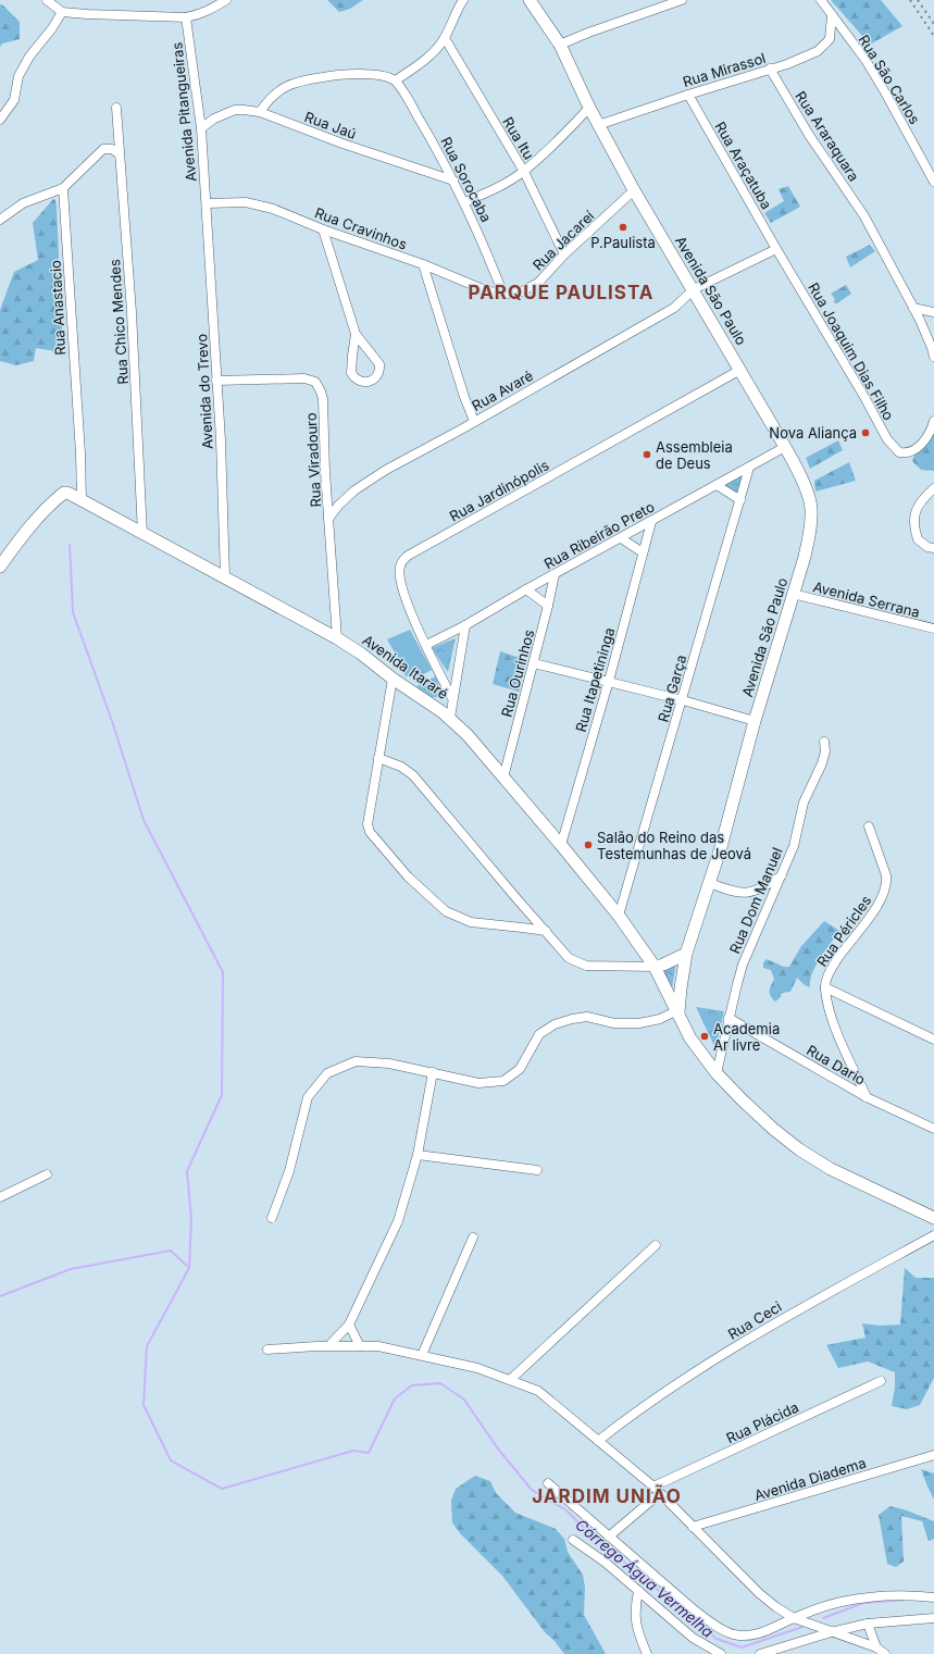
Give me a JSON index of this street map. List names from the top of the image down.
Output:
{
  "streets": {
    "main road": ["Avenida São Paulo", "Avenida Itararé"],
    "street": [
      "Rua Mirassol",
      "Rua São Carlos",
      "Avenida Pitangueiras",
      "Rua Jaú",
      "Rua Araraquara",
      "Rua Itu",
      "Rua Araçatuba",
      "Rua Sorocaba",
      "Rua Cravinhos",
      "Rua Jacareí",
      "Rua Anastacio",
      "Rua Chico Mendes",
      "Rua Joaquim Dias Filho",
      "Rua Avaré",
      "Avenida do Trevo",
      "Rua Viradouro",
      "Rua Jardinópolis",
      "Rua Ribeirão Preto",
      "Avenida Serrana",
      "Rua Ourinhos",
      "Rua Itapetininga",
      "Rua Garça",
      "Rua Dom Manuel",
      "Rua Péricles",
      "Rua Dario",
      "Rua Ceci",
      "Rua Plácida",
      "Avenida Diadema"
    ]
  },
  "crossings": [
    ["Rua Mirassol", "Rua São Carlos"],
    ["Rua Mirassol", "Rua Araraquara"],
    ["Rua Mirassol", "Rua Araçatuba"],
    ["Rua Mirassol", "Avenida São Paulo"],
    ["Avenida Pitangueiras", "Rua Jaú"],
    ["Avenida Pitangueiras", "Rua Cravinhos"],
    ["Avenida Pitangueiras", "Avenida do Trevo"],
    ["Rua Jaú", "Rua Sorocaba"],
    ["Rua Itu", "Rua Jacareí"],
    ["Rua Araçatuba", "Rua Joaquim Dias Filho"],
    ["Rua Araçatuba", "Rua Avaré"],
    ["Rua Sorocaba", "Rua Cravinhos"],
    ["Rua Sorocaba", "Rua Jacareí"],
    ["Rua Cravinhos", "Rua Jacareí"],
    ["Rua Cravinhos", "Avenida do Trevo"],
    ["Rua Jacareí", "Avenida São Paulo"],
    ["Avenida São Paulo", "Rua Avaré"],
    ["Avenida São Paulo", "Rua Jardinópolis"],
    ["Avenida São Paulo", "Rua Ribeirão Preto"],
    ["Avenida São Paulo", "Avenida Serrana"],
    ["Avenida São Paulo", "Avenida Itararé"],
    ["Rua Anastacio", "Avenida Itararé"],
    ["Rua Chico Mendes", "Avenida Itararé"],
    ["Rua Joaquim Dias Filho", "Rua Avaré"],
    ["Rua Avaré", "Rua Viradouro"],
    ["Avenida do Trevo", "Rua Viradouro"],
    ["Avenida do Trevo", "Avenida Itararé"],
    ["Rua Viradouro", "Avenida Itararé"],
    ["Rua Jardinópolis", "Rua Ribeirão Preto"],
    ["Rua Ribeirão Preto", "Rua Ourinhos"],
    ["Rua Ribeirão Preto", "Rua Itapetininga"],
    ["Rua Ribeirão Preto", "Rua Garça"],
    ["Avenida Itararé", "Rua Ourinhos"],
    ["Avenida Itararé", "Rua Itapetininga"],
    ["Avenida Itararé", "Rua Garça"],
    ["Rua Dom Manuel", "Rua Dario"],
    ["Rua Péricles", "Rua Dario"]
  ],
  "districts": ["PARQUE PAULISTA", "JARDIM UNIÃO"],
  "water": ["Córrego Água Vermelha"],
  "places": [
    "P.Paulista",
    "Nova Aliança",
    "Assembleia de Deus",
    "Salão do Reino das Testemunhas de Jeová",
    "Academia Ar livre"
  ]
}
